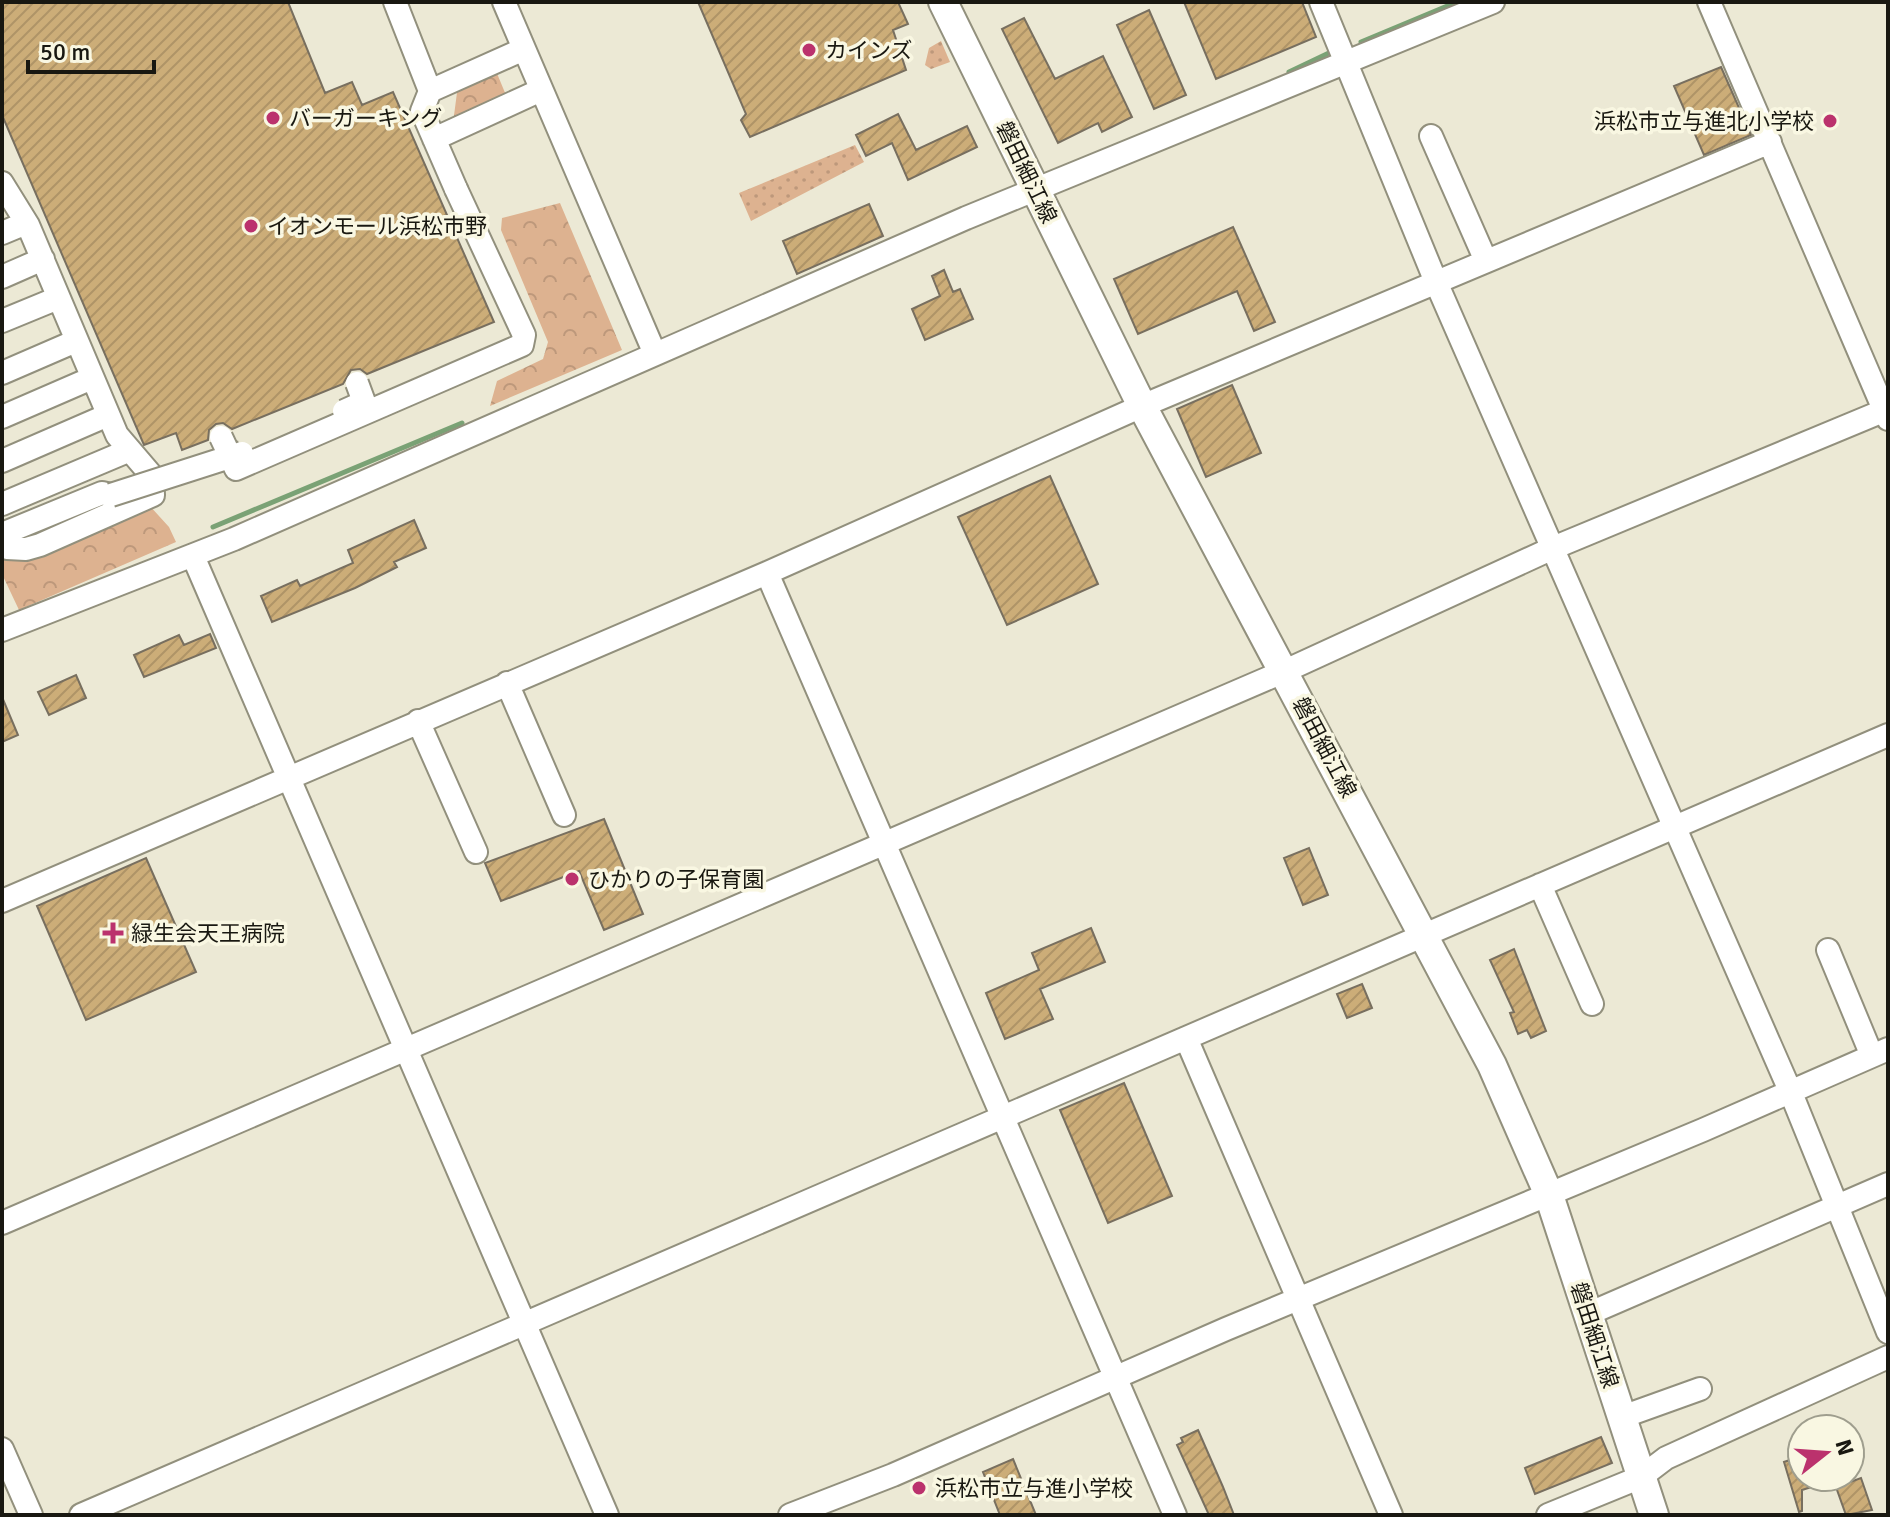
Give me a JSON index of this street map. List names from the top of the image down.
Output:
{
  "streets": {
    "main road": ["磐田細江線"]
  },
  "places": {
    "other": [
      "カインズ",
      "バーガーキング",
      "浜松市立与進北小学校",
      "イオンモール浜松市野",
      "ひかりの子保育園",
      "浜松市立与進小学校"
    ],
    "health": ["緑生会天王病院"]
  },
  "scale_bar": "50 m",
  "north": "right"
}
